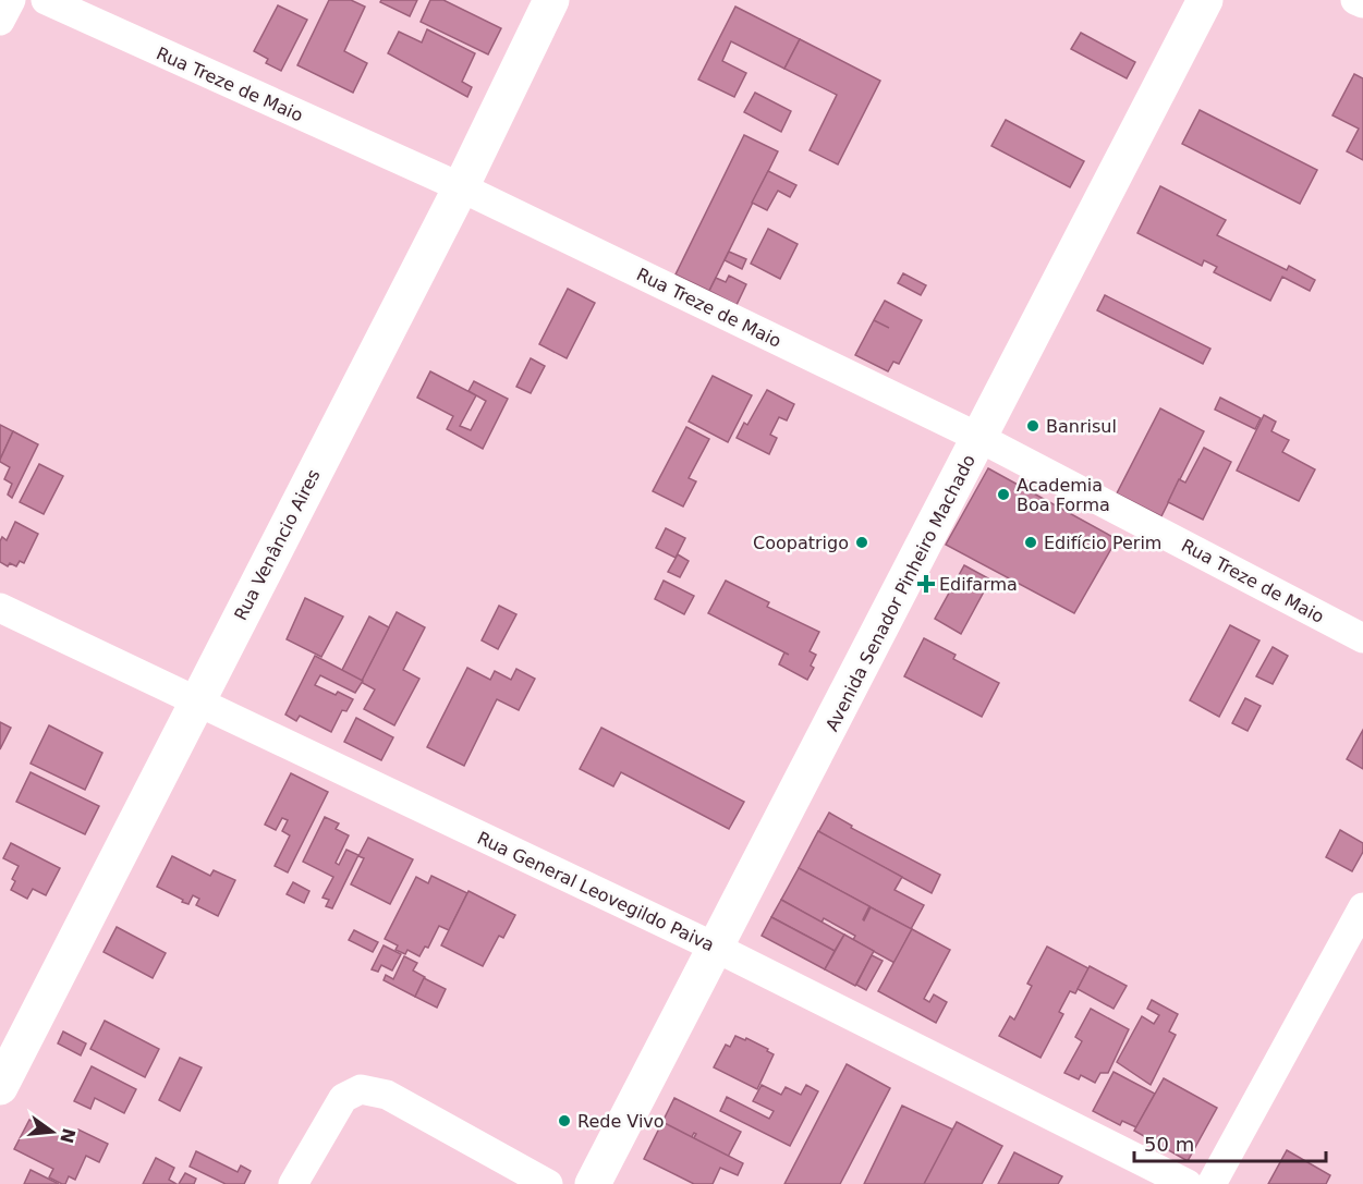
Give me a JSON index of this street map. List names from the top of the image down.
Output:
{
  "streets": {
    "main road": ["Rua Venâncio Aires", "Avenida Senador Pinheiro Machado"],
    "street": ["Rua Treze de Maio", "Rua General Leovegildo Paiva"]
  },
  "crossings": [
    ["Rua Treze de Maio", "Rua Venâncio Aires"],
    ["Rua Treze de Maio", "Avenida Senador Pinheiro Machado"],
    ["Rua Venâncio Aires", "Rua General Leovegildo Paiva"],
    ["Avenida Senador Pinheiro Machado", "Rua General Leovegildo Paiva"]
  ],
  "places": {
    "other": [
      "Banrisul",
      "Academia Boa Forma",
      "Coopatrigo",
      "Edifício Perim",
      "Rede Vivo"
    ],
    "health": ["Edifarma"]
  },
  "scale_bar": "50 m",
  "north": "right"
}
